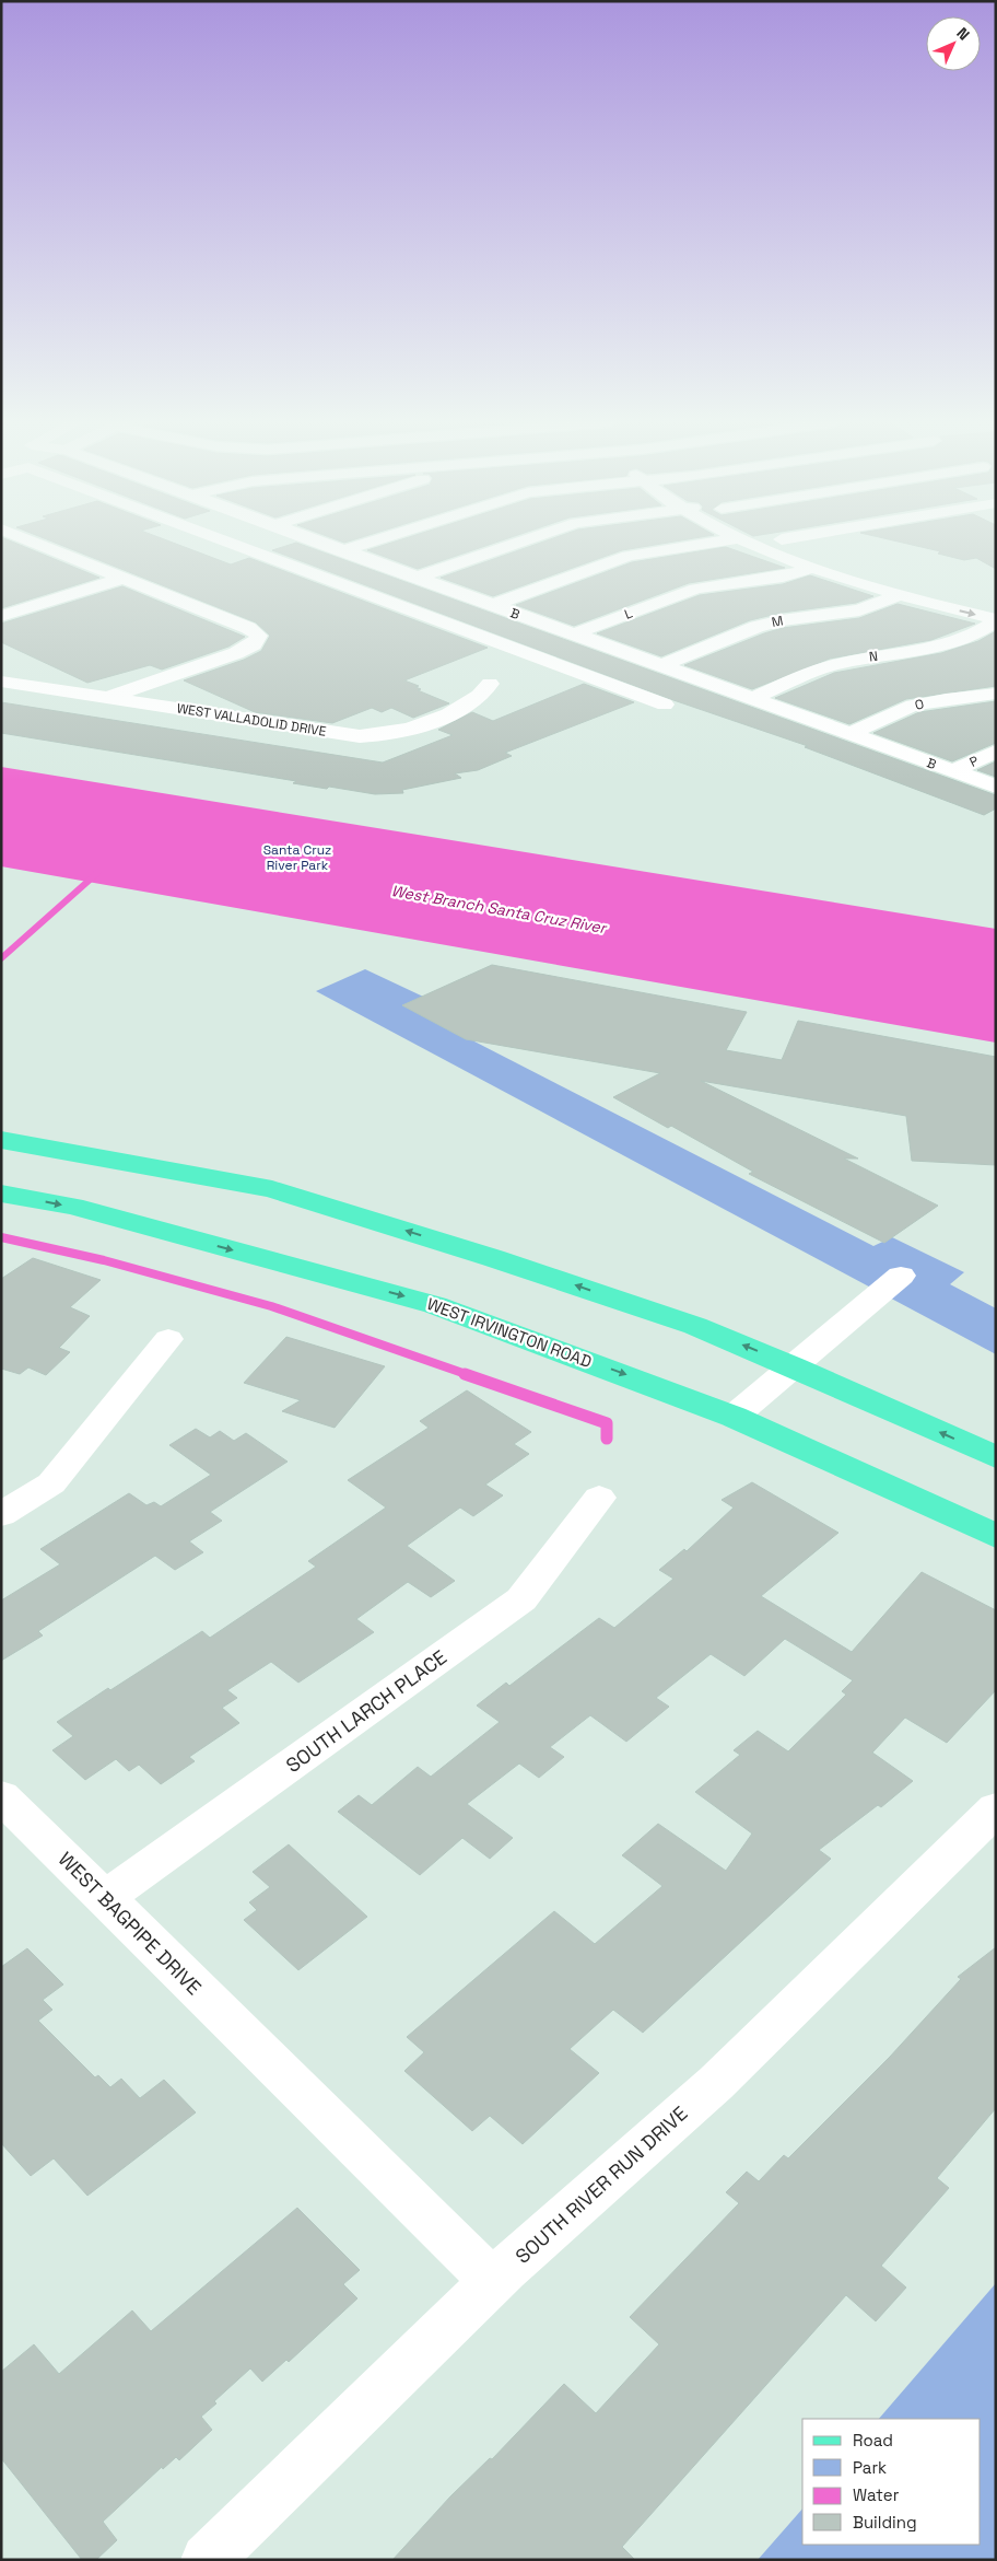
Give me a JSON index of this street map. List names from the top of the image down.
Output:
{
  "streets": {
    "main road": ["WEST IRVINGTON ROAD"],
    "street": [
      "B",
      "L",
      "M",
      "N",
      "O",
      "WEST VALLADOLID DRIVE",
      "P",
      "SOUTH LARCH PLACE",
      "WEST BAGPIPE DRIVE",
      "SOUTH RIVER RUN DRIVE"
    ]
  },
  "crossings": [
    ["B", "L"],
    ["B", "M"],
    ["B", "N"],
    ["B", "O"],
    ["B", "P"],
    ["SOUTH LARCH PLACE", "WEST BAGPIPE DRIVE"],
    ["WEST BAGPIPE DRIVE", "SOUTH RIVER RUN DRIVE"]
  ],
  "water": ["West Branch Santa Cruz River"],
  "parks": ["Santa Cruz River Park"],
  "legend": [
    "Road",
    "Park",
    "Water",
    "Building"
  ],
  "north": "top right"
}
